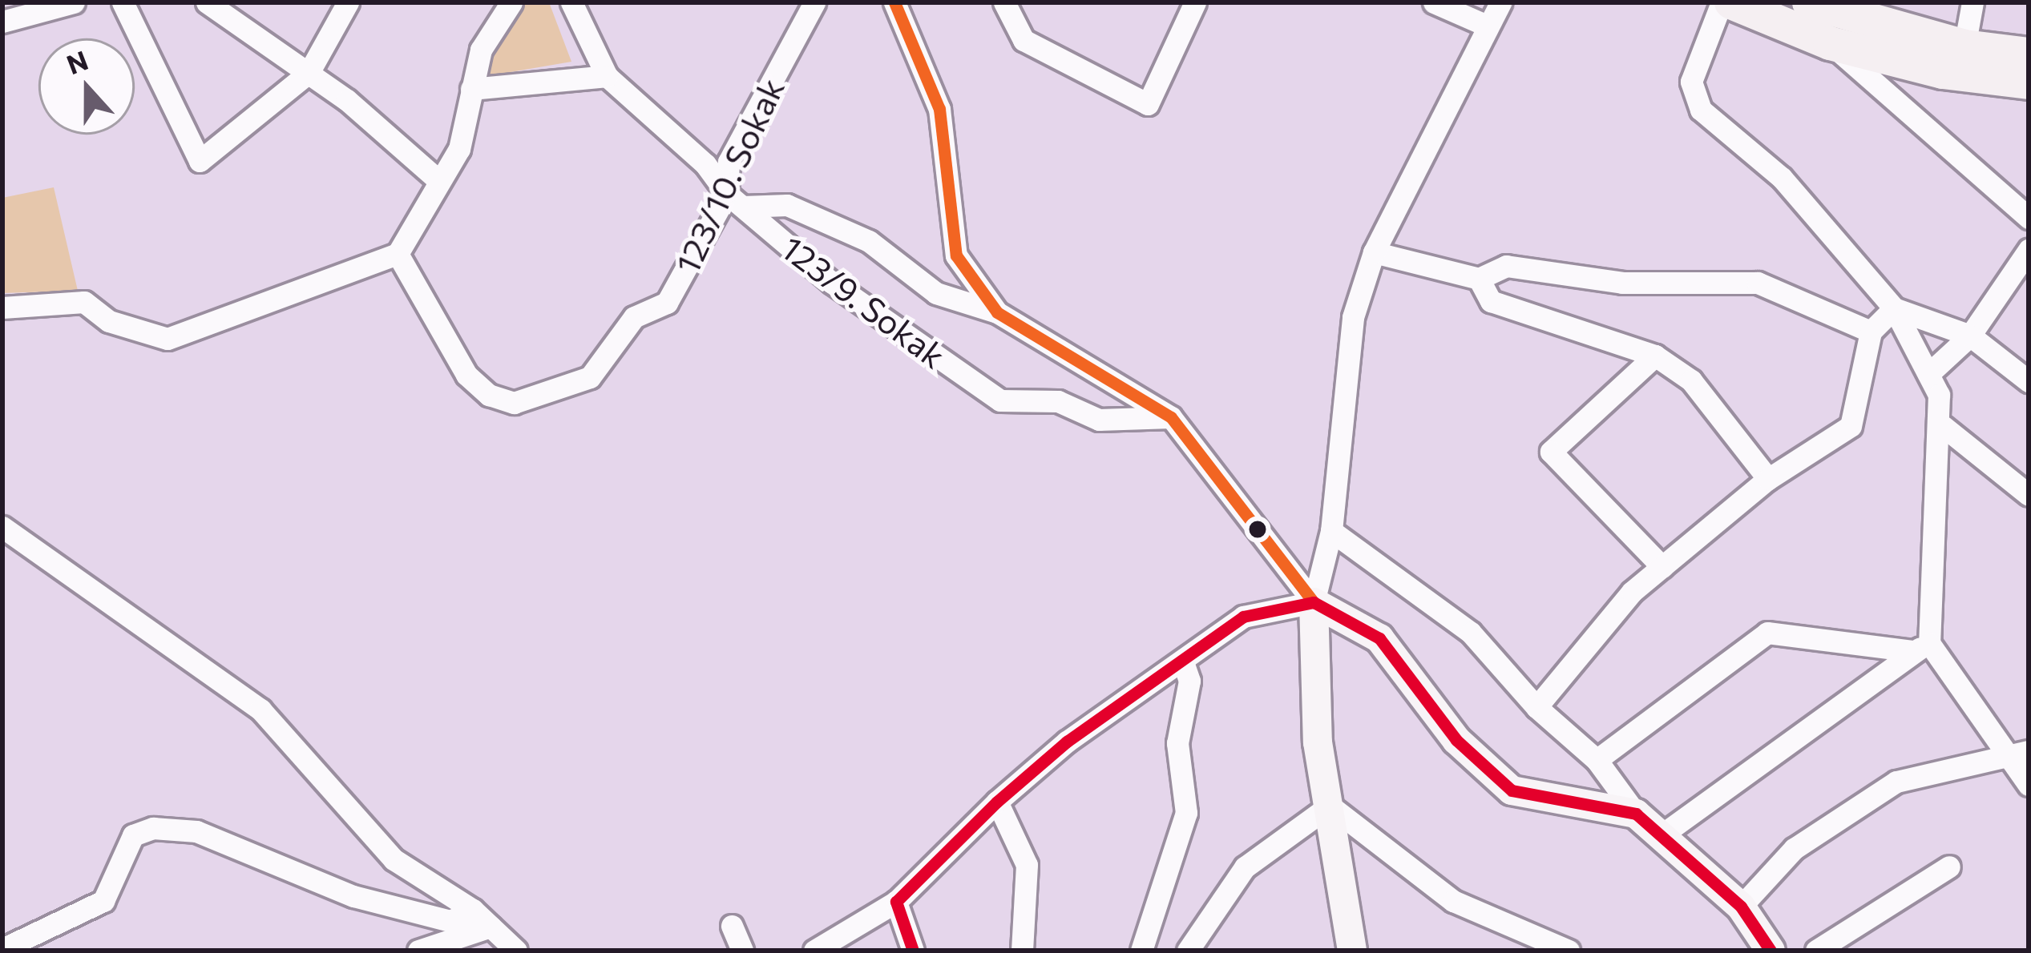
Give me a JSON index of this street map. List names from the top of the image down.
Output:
{
  "streets": {
    "street": ["123/10. Sokak", "123/9. Sokak"]
  },
  "crossings": [
    ["123/10. Sokak", "123/9. Sokak"]
  ],
  "north": "top"
}
